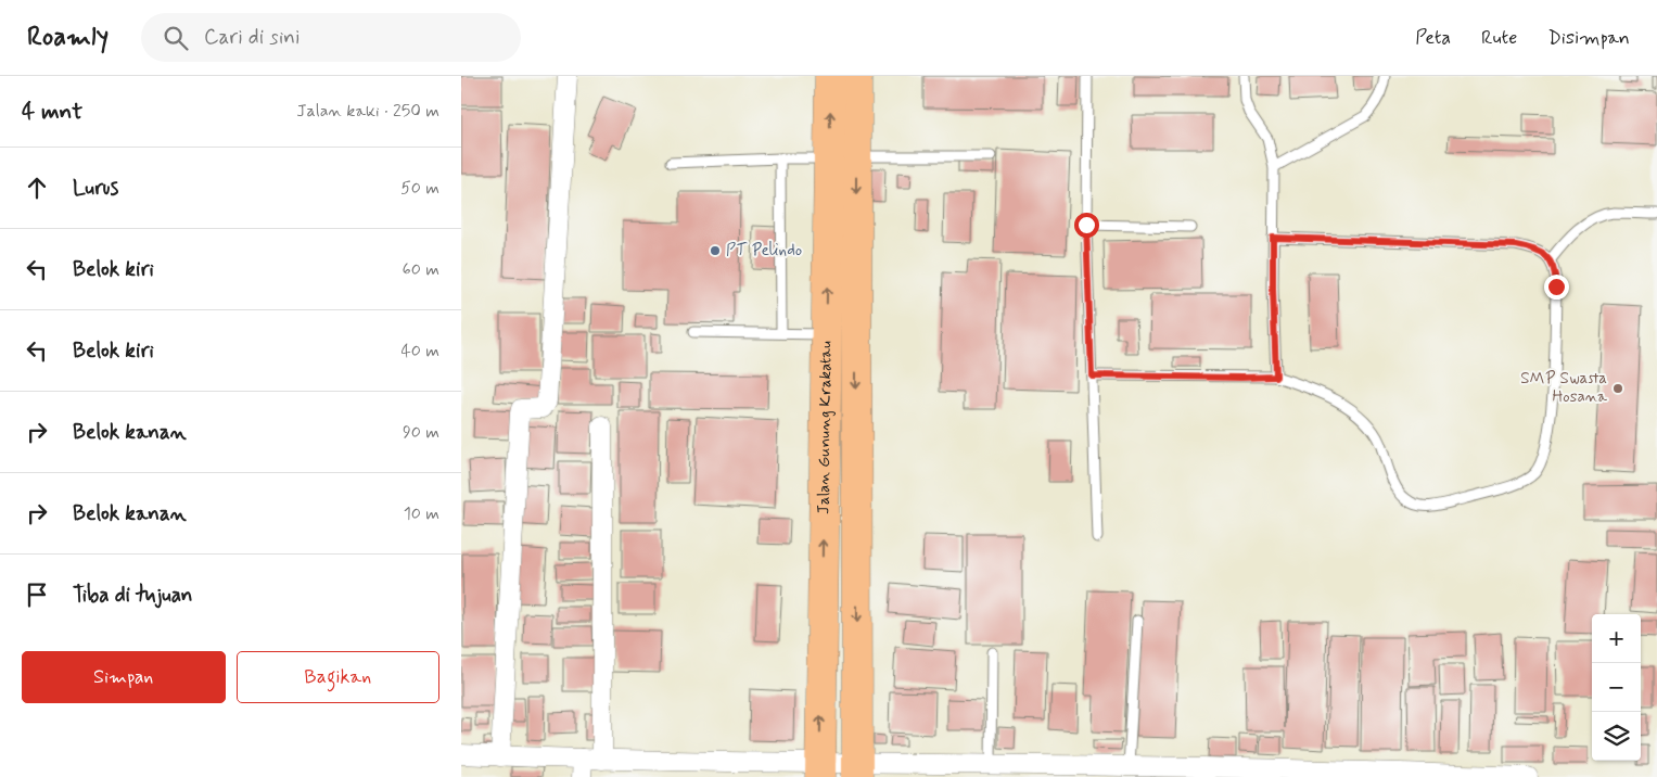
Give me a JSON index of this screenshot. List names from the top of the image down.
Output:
{
  "streets": {
    "highway": ["Jalan Gunung Krakatau"]
  },
  "places": ["PT Pelindo", "SMP Swasta Hosana"],
  "page": {
    "header": "Roamly",
    "search": "Cari di sini",
    "nav": ["Peta", "Rute", "Disimpan"],
    "heading": ["4 mnt", "Jalan kaki · 250 m"],
    "list": [
      ["Lurus", "50 m"],
      ["Belok kiri", "60 m"],
      ["Belok kiri", "40 m"],
      ["Belok kanan", "90 m"],
      ["Belok kanan", "10 m"],
      "Tiba di tujuan"
    ],
    "map_buttons": ["+", "−"],
    "buttons": ["Simpan", "Bagikan"]
  }
}
